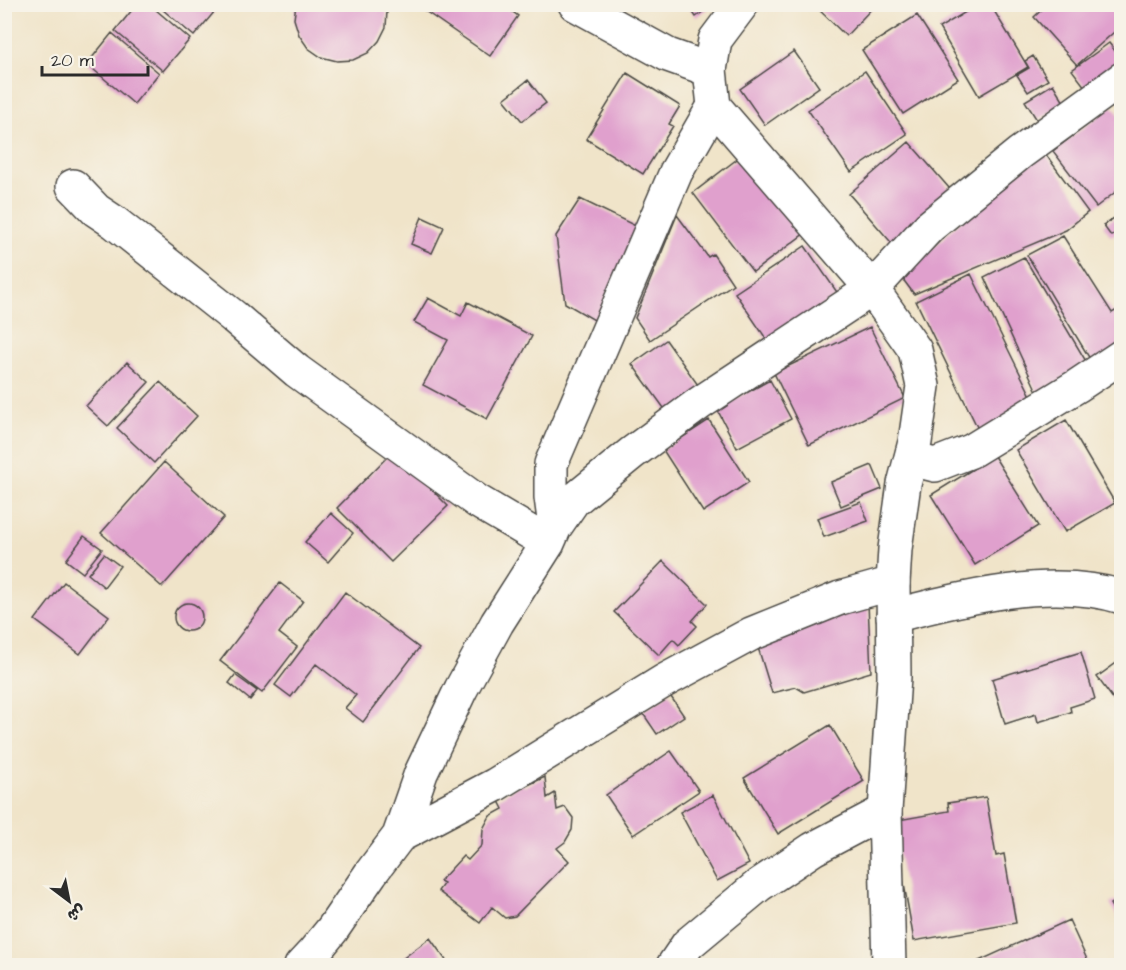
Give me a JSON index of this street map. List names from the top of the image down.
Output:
{
  "scale_bar": "20 m",
  "north": "bottom right"
}
